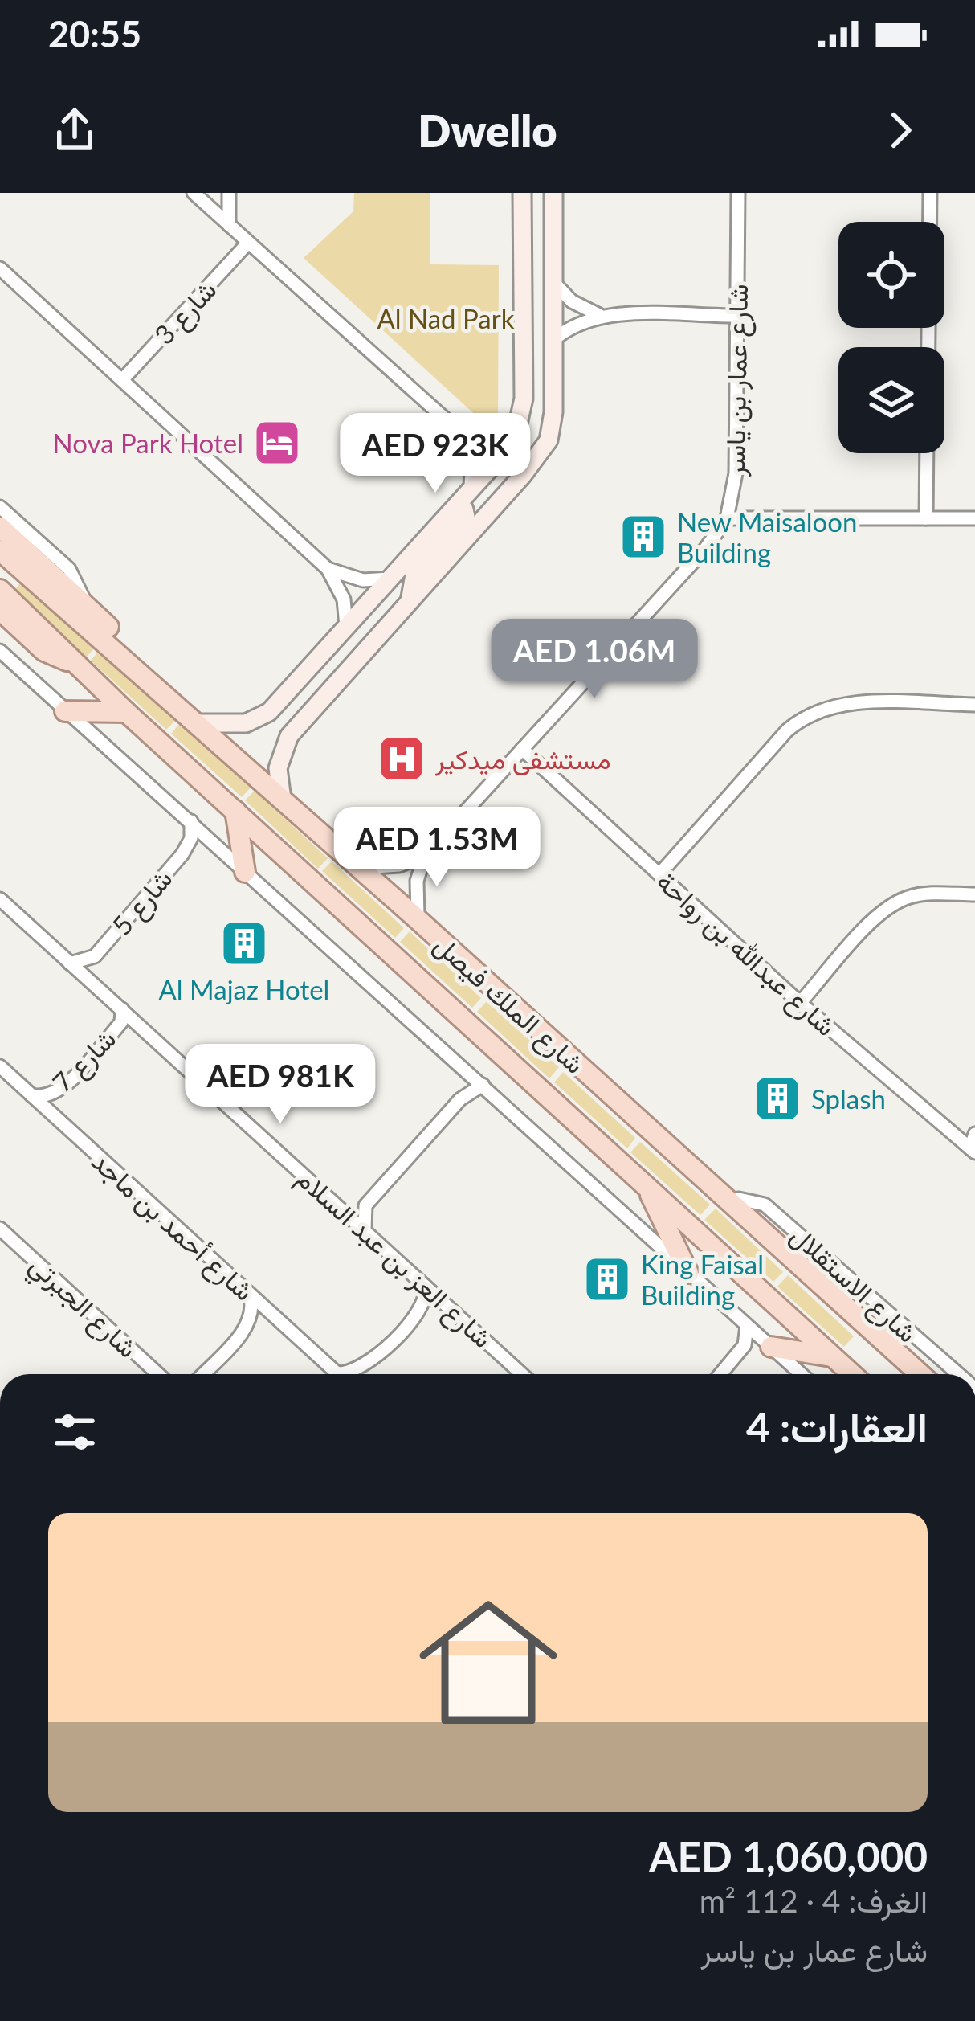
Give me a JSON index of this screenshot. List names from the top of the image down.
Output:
{
  "streets": {
    "main road": ["شارع الملك فيصل"],
    "street": [
      "شارع 3",
      "شارع عمار بن ياسر",
      "شارع 5",
      "شارع عبدالله بن رواحة",
      "شارع 7",
      "شارع أحمد بن ماجد",
      "شارع العز بن عبد السلام",
      "شارع الاستقلال",
      "شارع الجبرتي"
    ]
  },
  "crossings": [
    ["شارع عمار بن ياسر", "شارع عبدالله بن رواحة"],
    ["شارع 5", "شارع العز بن عبد السلام"],
    ["شارع الملك فيصل", "شارع الاستقلال"],
    ["شارع 7", "شارع أحمد بن ماجد"],
    ["شارع 7", "شارع العز بن عبد السلام"]
  ],
  "parks": ["Al Nad Park"],
  "places": {
    "hotel": ["Nova Park Hotel"],
    "building": [
      "New Maisaloon Building",
      "Al Majaz Hotel",
      "Splash",
      "King Faisal Building"
    ],
    "hospital": ["مستشفى ميدكير"]
  },
  "page": {
    "status": "20:55",
    "header": "Dwello",
    "price": [
      "AED 923K",
      "AED 1.06M",
      "AED 1.53M",
      "AED 981K"
    ],
    "heading": "العقارات: 4",
    "list": [
      {
        "name": "AED 1,060,000",
        "note": "الغرف: 4 · 112 m² · شارع عمار بن ياسر"
      }
    ]
  }
}
